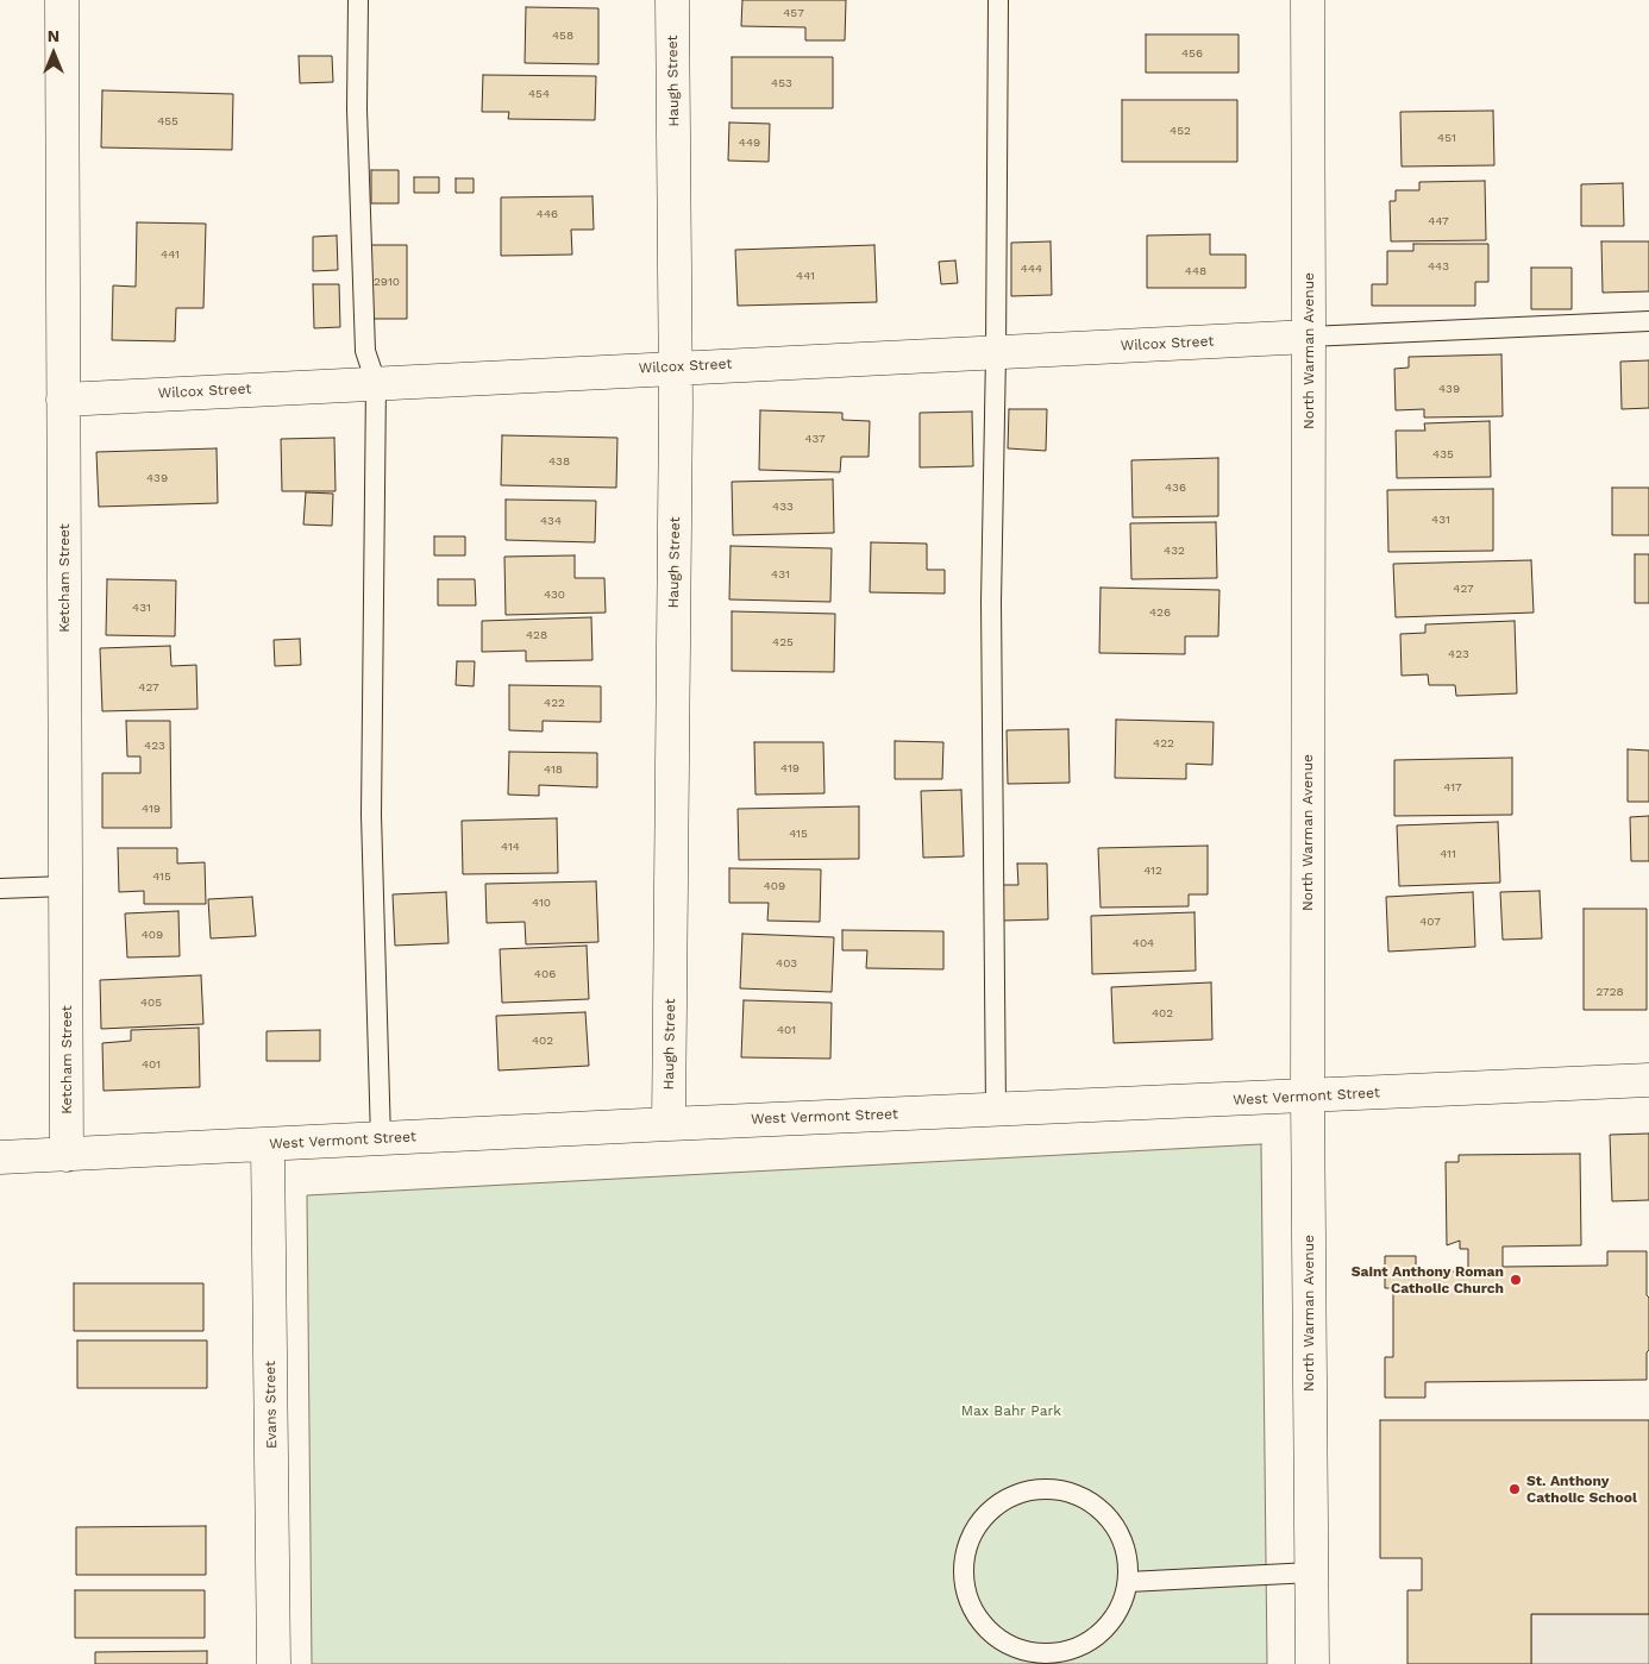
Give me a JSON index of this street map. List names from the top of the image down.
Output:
{
  "streets": {
    "street": [
      "Haugh Street",
      "Wilcox Street",
      "North Warman Avenue",
      "Ketcham Street",
      "West Vermont Street",
      "Evans Street"
    ]
  },
  "crossings": [
    ["Haugh Street", "Wilcox Street"],
    ["Haugh Street", "West Vermont Street"],
    ["Wilcox Street", "North Warman Avenue"],
    ["Wilcox Street", "Ketcham Street"],
    ["North Warman Avenue", "West Vermont Street"],
    ["Ketcham Street", "West Vermont Street"],
    ["West Vermont Street", "Evans Street"]
  ],
  "parks": ["Max Bahr Park"],
  "places": ["Saint Anthony Roman Catholic Church", "St. Anthony Catholic School"],
  "house_numbers": [
    "457",
    "458",
    "456",
    "453",
    "454",
    "455",
    "452",
    "451",
    "449",
    "446",
    "447",
    "441",
    "443",
    "444",
    "448",
    "441",
    "2910",
    "439",
    "437",
    "435",
    "438",
    "439",
    "436",
    "433",
    "431",
    "434",
    "432",
    "431",
    "427",
    "430",
    "431",
    "426",
    "428",
    "425",
    "423",
    "427",
    "422",
    "422",
    "423",
    "419",
    "418",
    "417",
    "419",
    "415",
    "414",
    "411",
    "412",
    "415",
    "409",
    "410",
    "407",
    "409",
    "404",
    "403",
    "406",
    "2728",
    "405",
    "402",
    "401",
    "402",
    "401"
  ],
  "north": "top"
}
